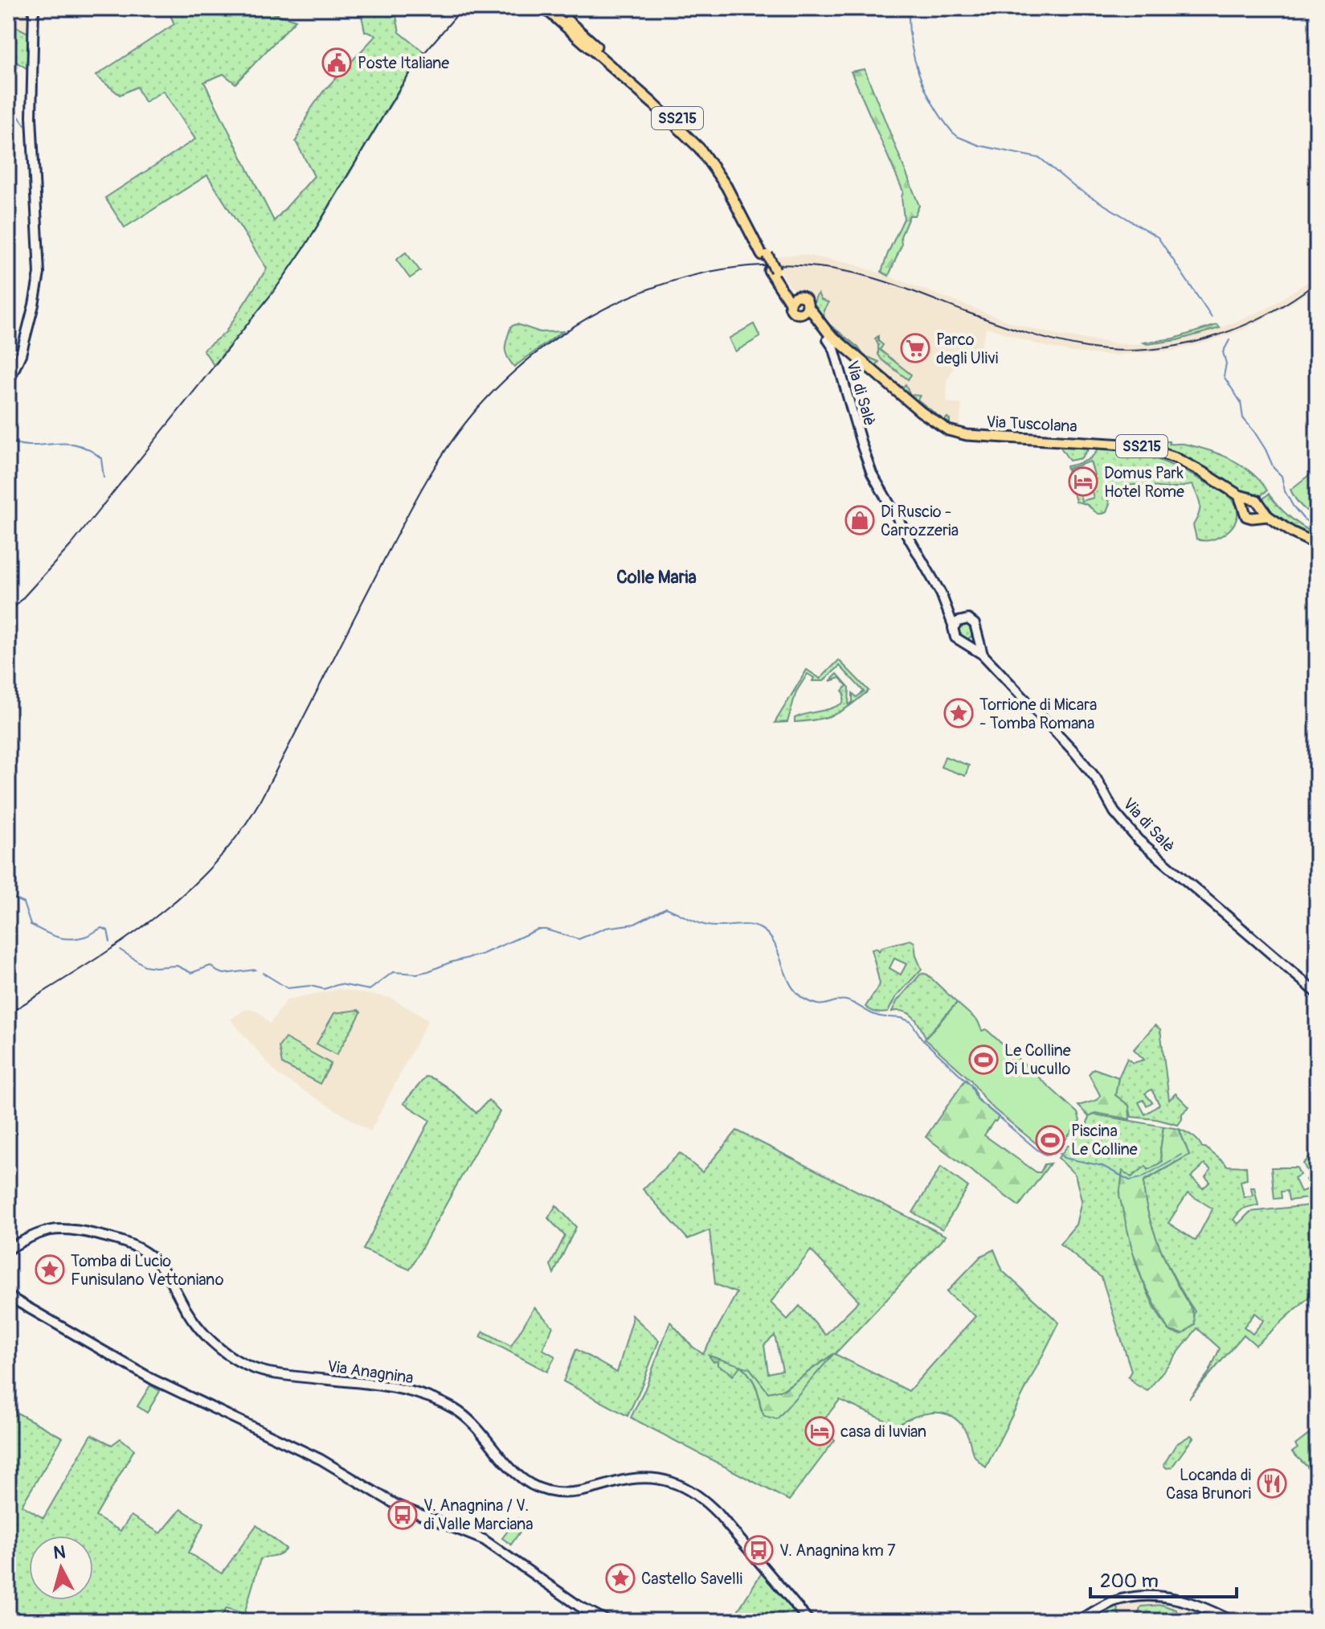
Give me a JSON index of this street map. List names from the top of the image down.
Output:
{
  "streets": {
    "main road": [
      "SS215",
      "Via di Salè",
      "Via Tuscolana",
      "Via Anagnina"
    ]
  },
  "crossings": [
    ["SS215", "Via Tuscolana"],
    ["Via di Salè", "Via Tuscolana"]
  ],
  "districts": ["Colle Maria"],
  "places": {
    "public building": ["Poste Italiane"],
    "supermarket": ["Parco degli Ulivi"],
    "hotel": ["Domus Park Hotel Rome", "casa di luvian"],
    "shop": ["Di Ruscio - Carrozzeria"],
    "place": ["Torrione di Micara - Tomba Romana", "Tomba di Lucio Funisulano Vettoniano", "Castello Savelli"],
    "sports": ["Le Colline Di Lucullo", "Piscina Le Colline"],
    "restaurant": ["Locanda di Casa Brunori"],
    "bus stop": ["V. Anagnina / V. di Valle Marciana", "V. Anagnina km 7"]
  },
  "scale_bar": "200 m",
  "north": "top"
}
